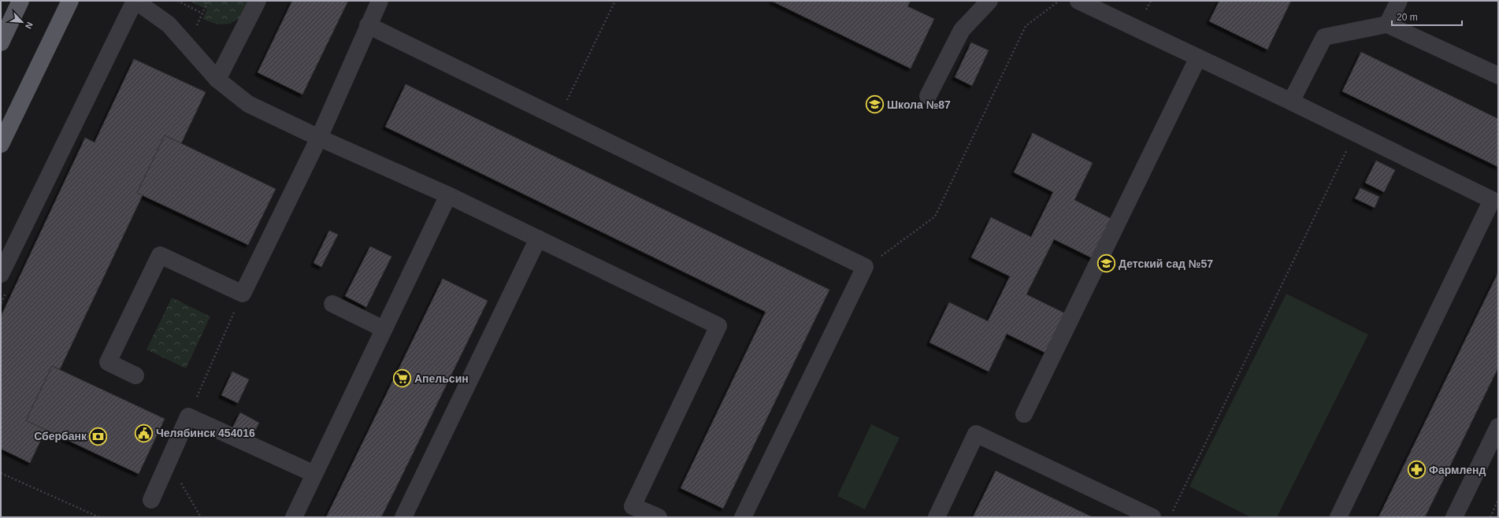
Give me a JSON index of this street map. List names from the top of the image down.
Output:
{
  "places": {
    "school or university": ["Школа №87", "Детский сад №57"],
    "supermarket": ["Апельсин"],
    "public building": ["Челябинск 454016"],
    "bank": ["Сбербанк"],
    "pharmacy": ["Фармленд"]
  },
  "scale_bar": "20 m",
  "north": "bottom right"
}
